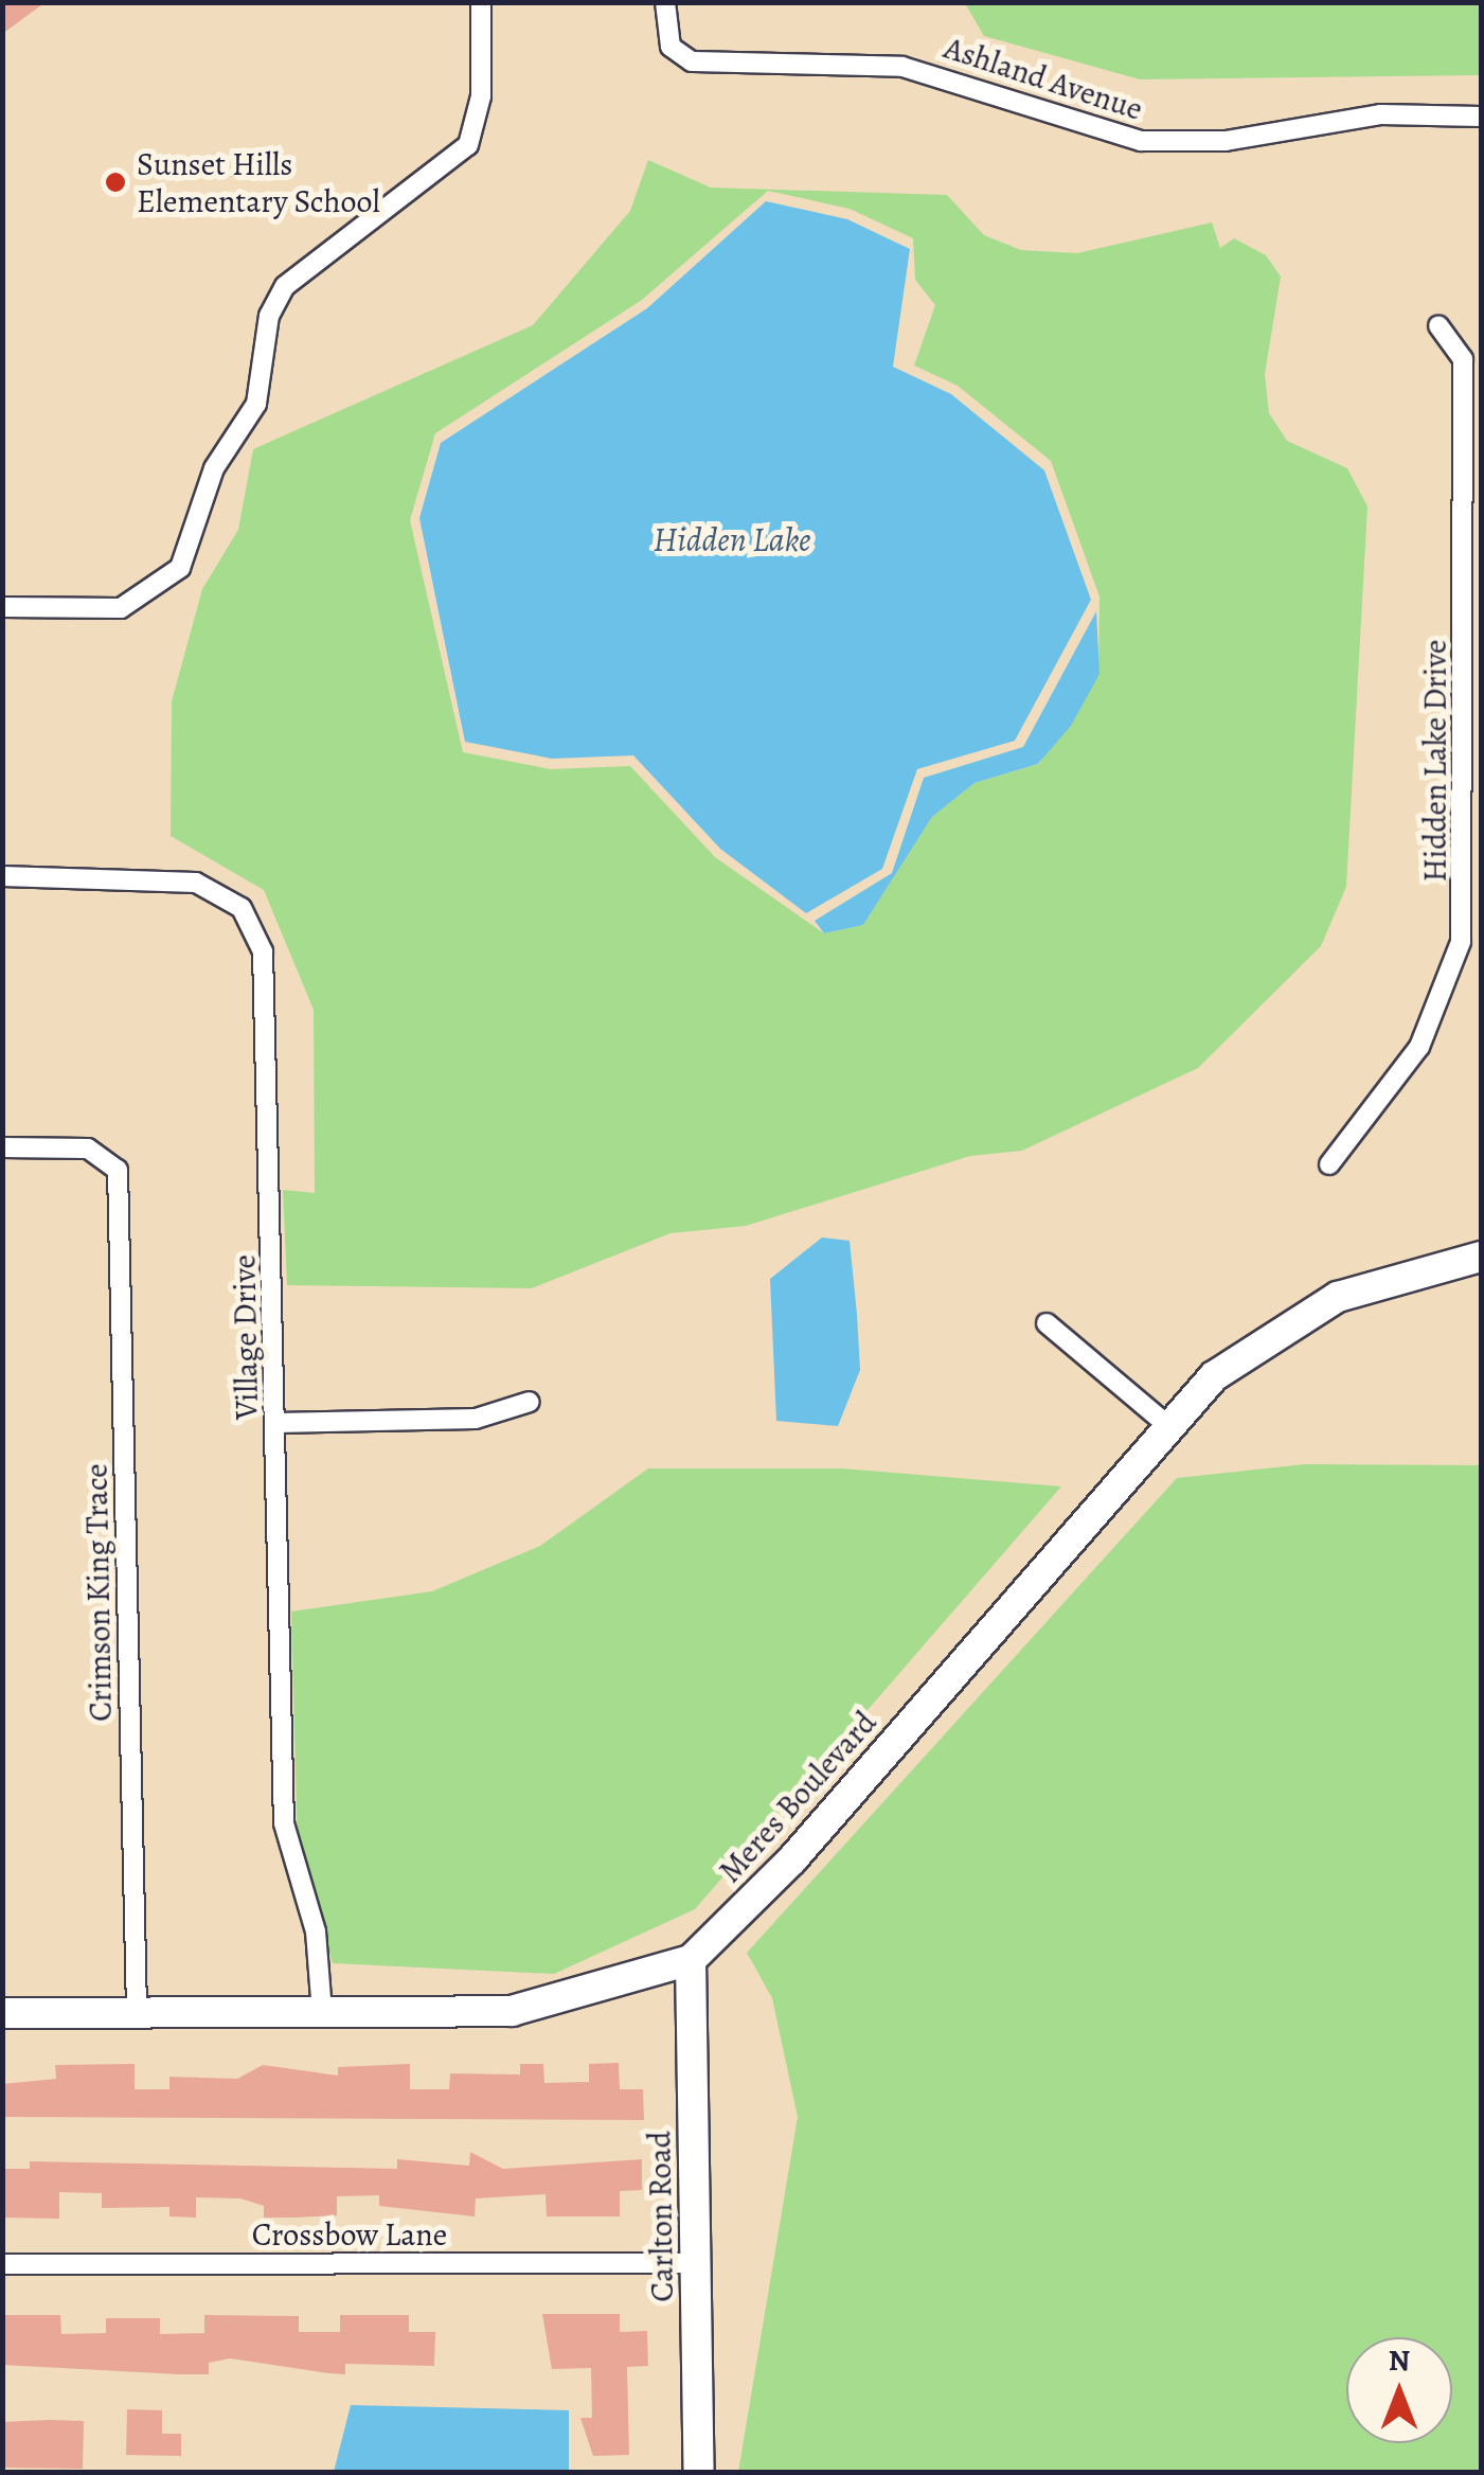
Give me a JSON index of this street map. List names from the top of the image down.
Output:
{
  "streets": {
    "street": [
      "Ashland Avenue",
      "Hidden Lake Drive",
      "Village Drive",
      "Crimson King Trace",
      "Meres Boulevard",
      "Carlton Road",
      "Crossbow Lane"
    ]
  },
  "crossings": [
    ["Village Drive", "Meres Boulevard"],
    ["Crimson King Trace", "Meres Boulevard"],
    ["Meres Boulevard", "Carlton Road"],
    ["Carlton Road", "Crossbow Lane"]
  ],
  "water": ["Hidden Lake"],
  "places": ["Sunset Hills Elementary School"],
  "north": "top"
}
